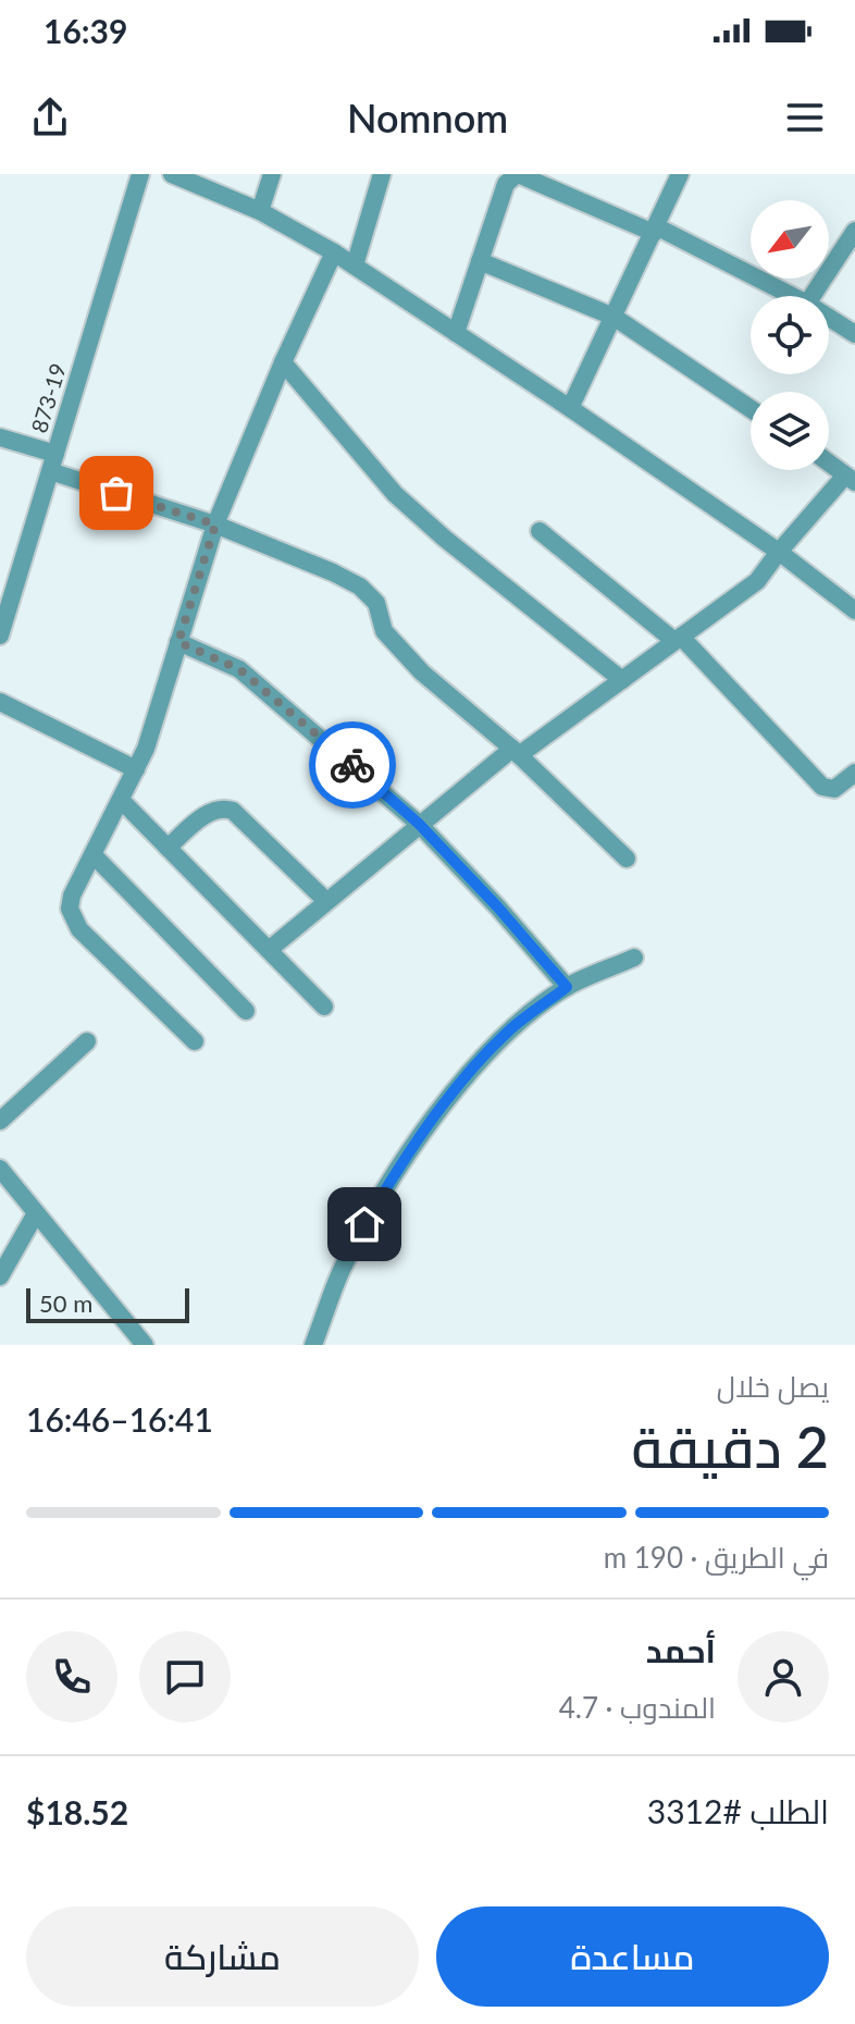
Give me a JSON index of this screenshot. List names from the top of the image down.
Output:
{
  "streets": {
    "street": ["873-19"]
  },
  "scale_bar": "50 m",
  "north": "bottom left",
  "page": {
    "status": "16:39",
    "header": "Nomnom",
    "scale": "50 m",
    "heading": ["2 دقيقة", "يصل خلال", "16:41–16:46"],
    "panel": [
      "أحمد",
      "المندوب · 4.7",
      "الطلب #3312",
      "$18.52"
    ],
    "bar": "في الطريق · 190 m",
    "buttons": ["مساعدة", "مشاركة"]
  }
}
